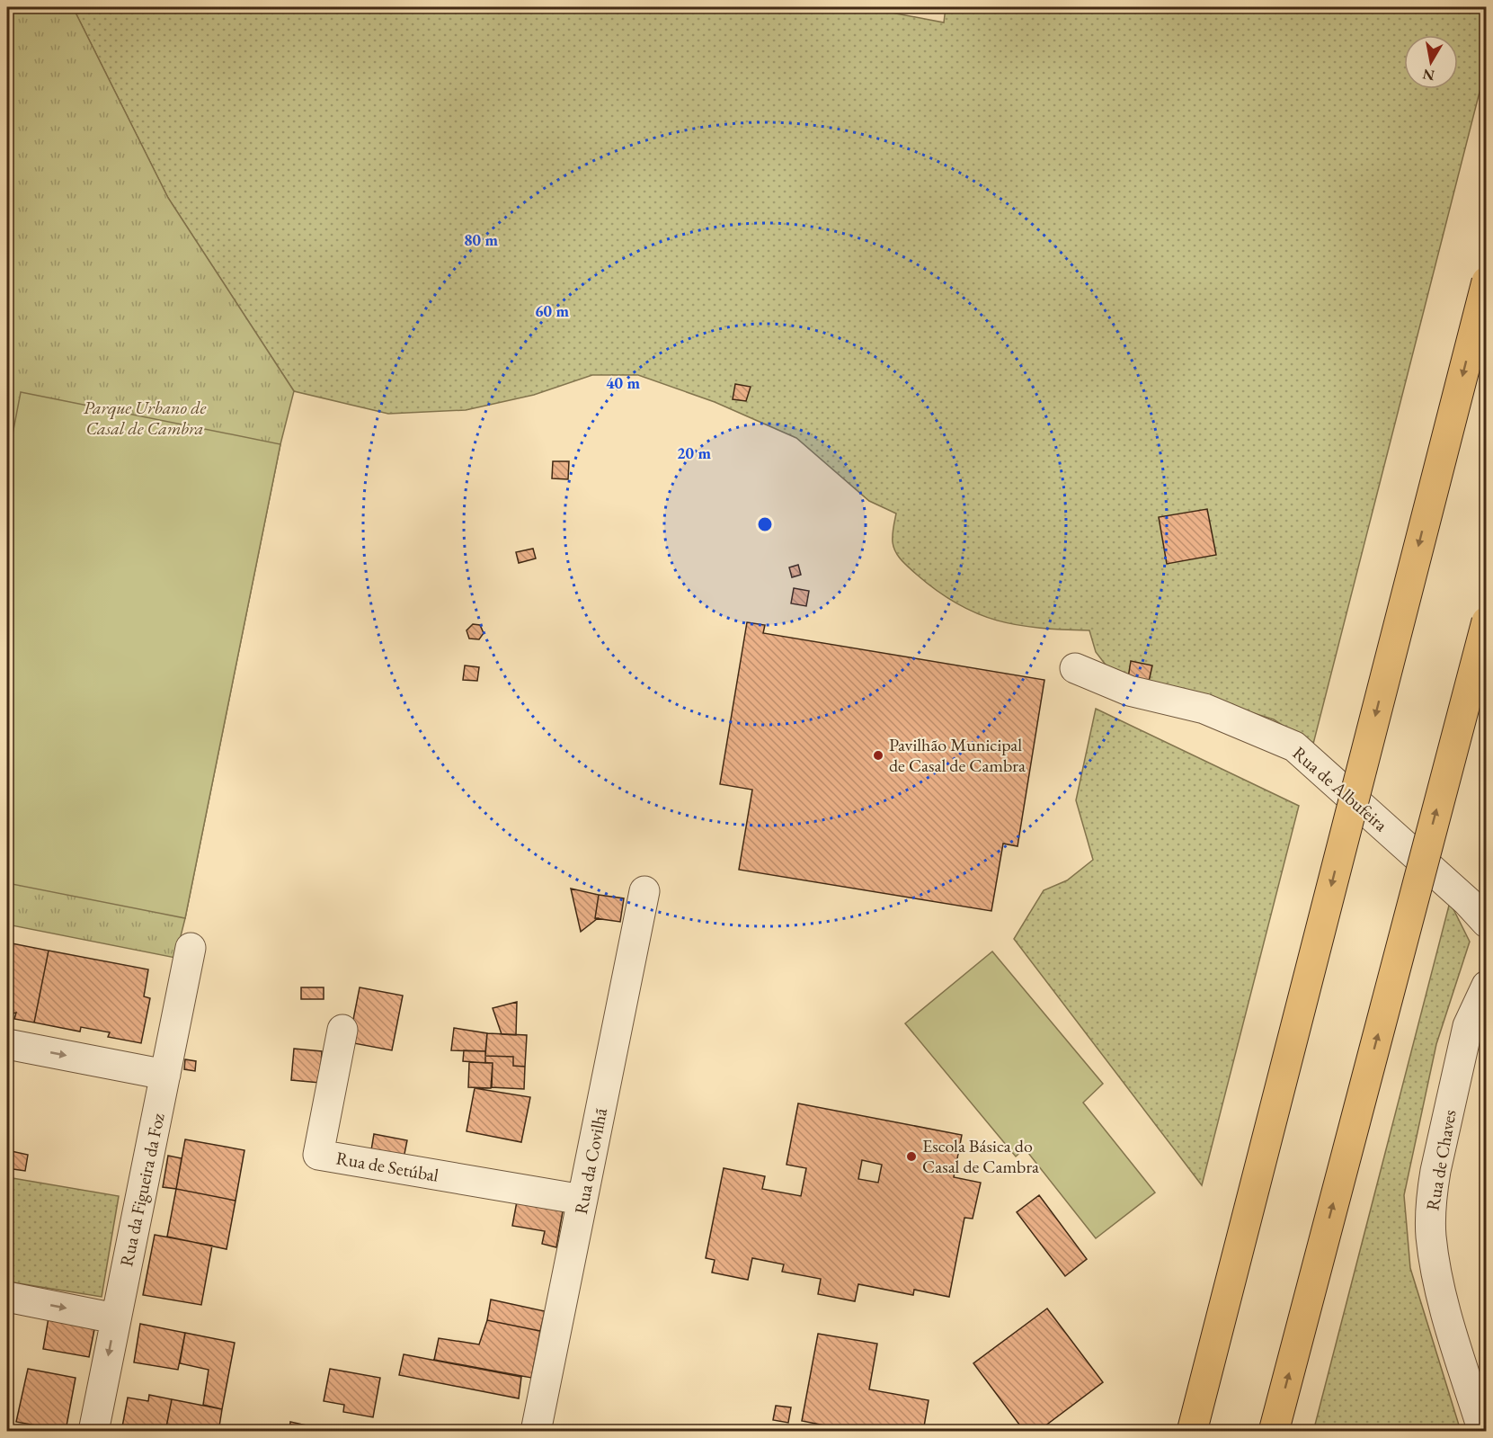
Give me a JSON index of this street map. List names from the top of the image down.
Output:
{
  "streets": {
    "street": [
      "Rua de Albufeira",
      "Rua de Chaves",
      "Rua da Covilhã",
      "Rua de Setúbal",
      "Rua da Figueira da Foz"
    ]
  },
  "crossings": [
    ["Rua da Covilhã", "Rua de Setúbal"]
  ],
  "parks": ["Parque Urbano de Casal de Cambra"],
  "places": ["Pavilhão Municipal de Casal de Cambra", "Escola Básica do Casal de Cambra"],
  "north": "bottom",
  "rings": [
    "80 m",
    "60 m",
    "40 m",
    "20 m"
  ]
}
